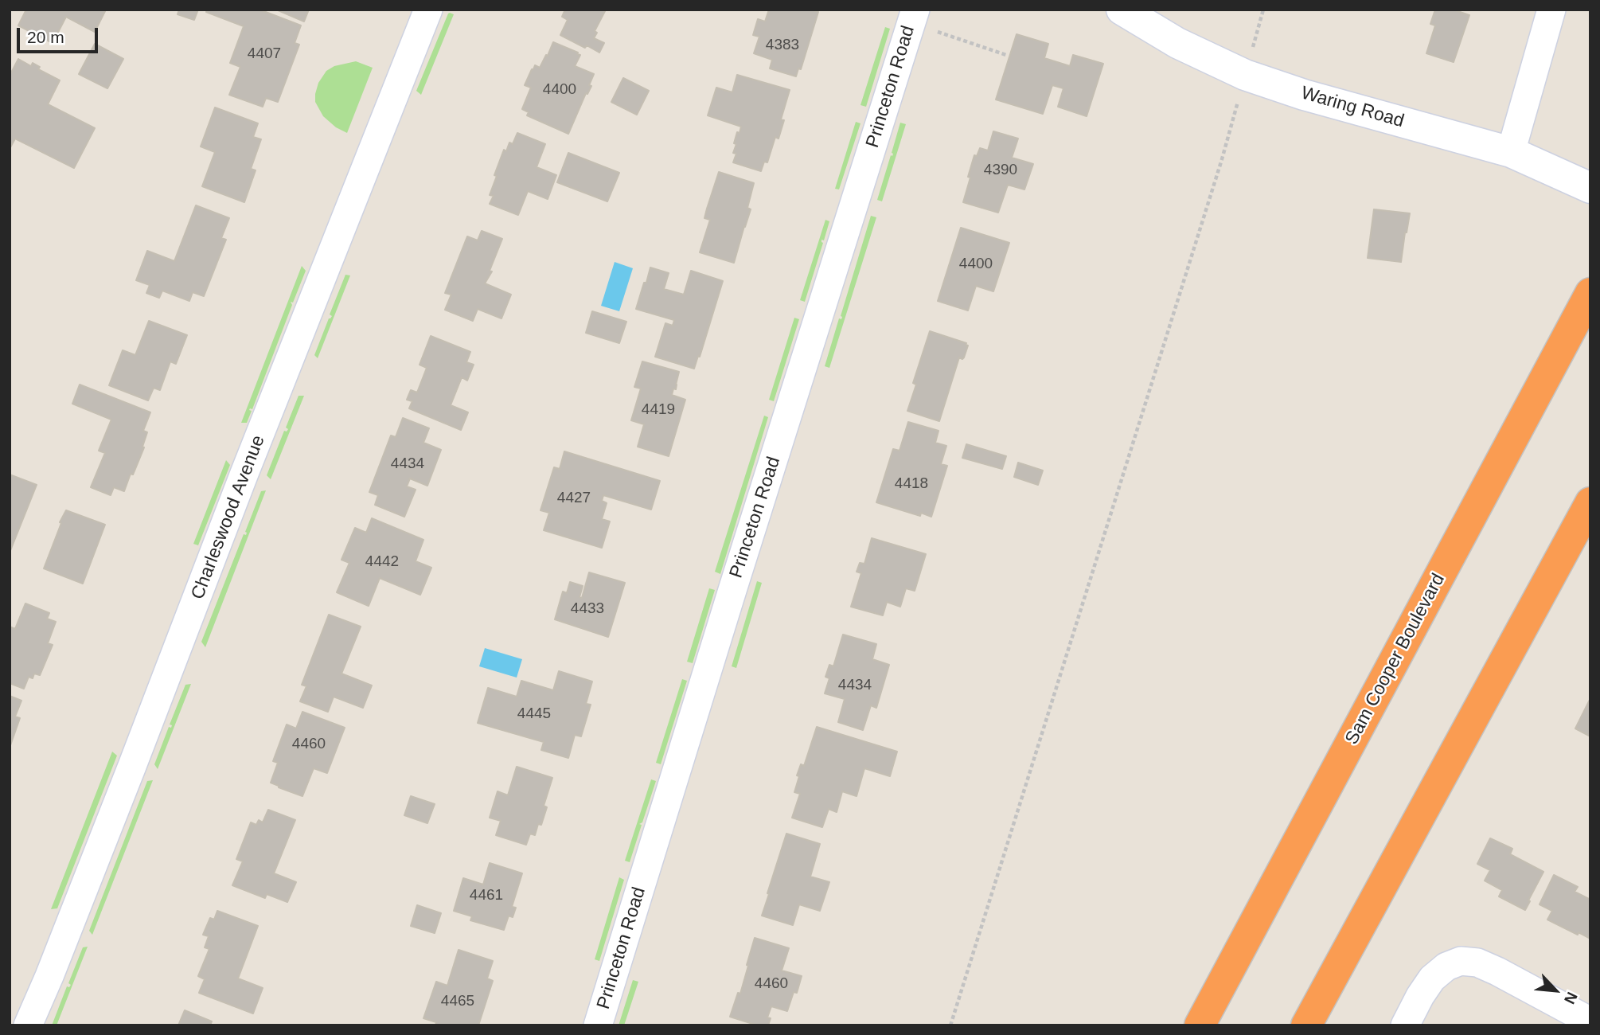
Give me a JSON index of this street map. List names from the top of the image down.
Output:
{
  "streets": {
    "highway": ["Sam Cooper Boulevard"],
    "main road": ["Waring Road"],
    "street": ["Princeton Road", "Charleswood Avenue"]
  },
  "house_numbers": [
    "4383",
    "4407",
    "4400",
    "4390",
    "4400",
    "4419",
    "4434",
    "4418",
    "4427",
    "4442",
    "4433",
    "4434",
    "4445",
    "4460",
    "4461",
    "4460",
    "4465"
  ],
  "scale_bar": "20 m",
  "north": "bottom right"
}
